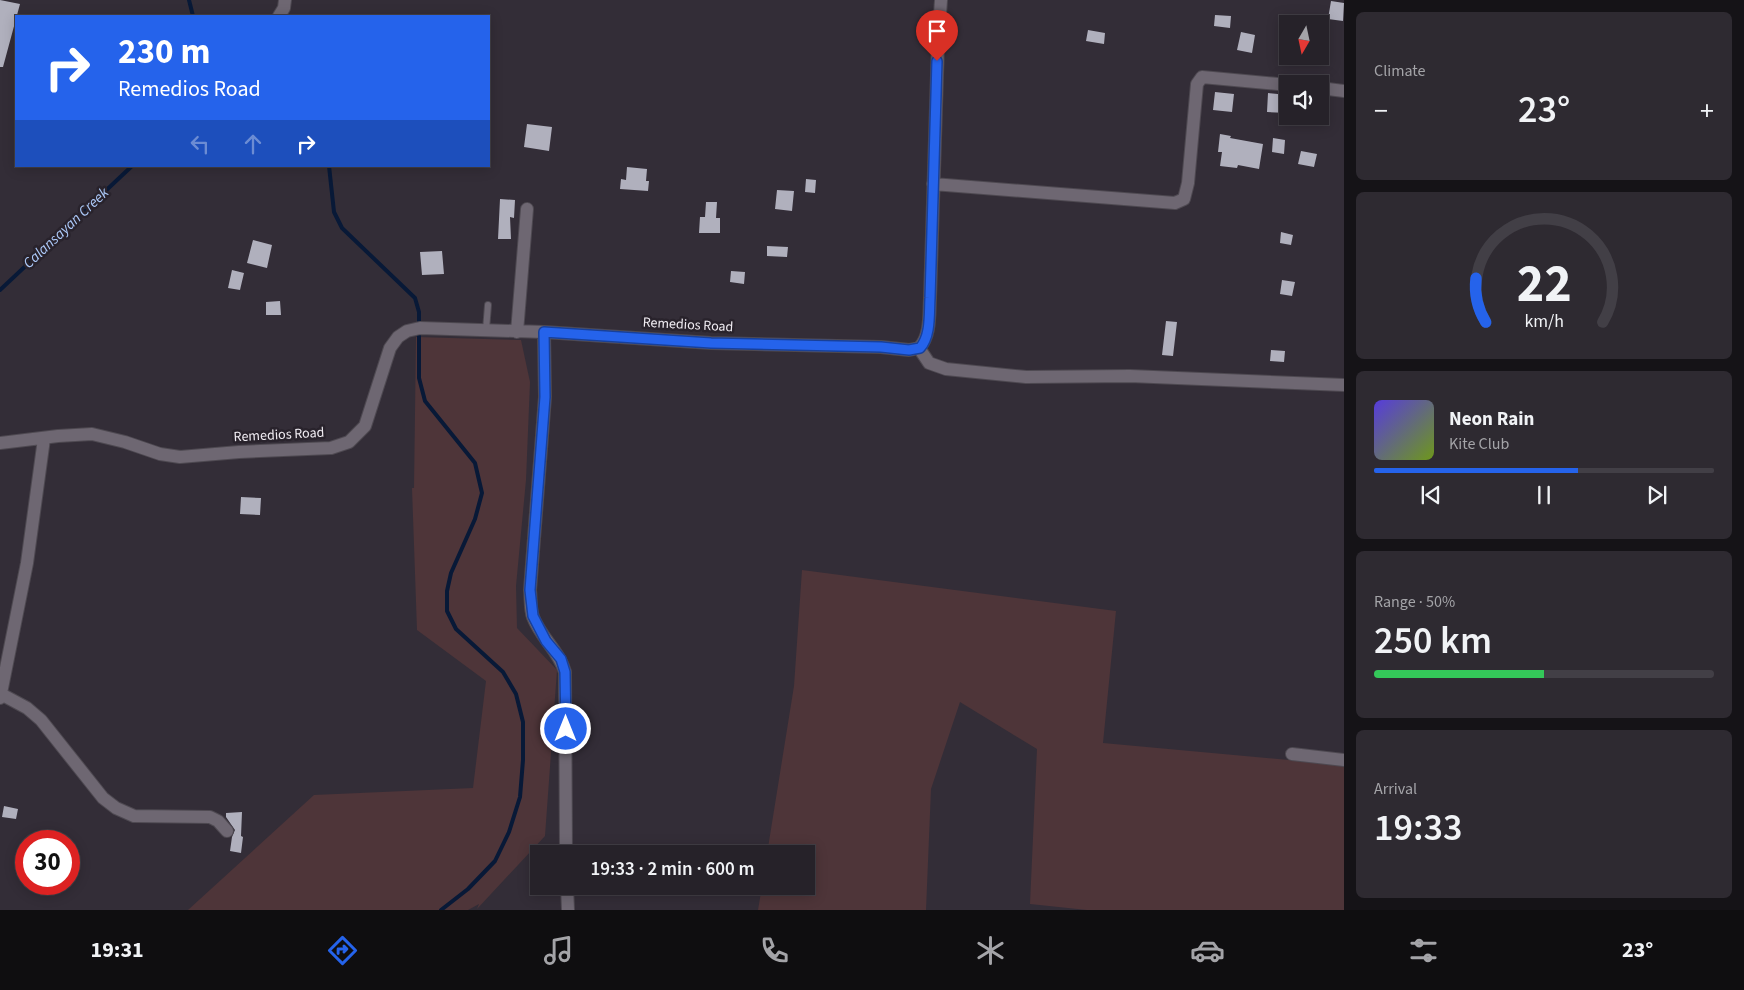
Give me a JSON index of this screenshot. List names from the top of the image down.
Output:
{
  "streets": {
    "street": ["Remedios Road"]
  },
  "water": ["Calansayan Creek"],
  "north": "bottom",
  "page": {
    "tile": [
      "Climate",
      ["Range · 50%", "250 km"],
      ["Arrival", "19:33"]
    ],
    "turn": ["230 m", "Remedios Road"],
    "heat": ["−", "23°", "+"],
    "song": ["Neon Rain", "Kite Club"],
    "limit": "30",
    "trip": "19:33 · 2 min · 600 m",
    "tabs": ["19:31", "23°"],
    "gauge": ["22", "km/h"]
  }
}
